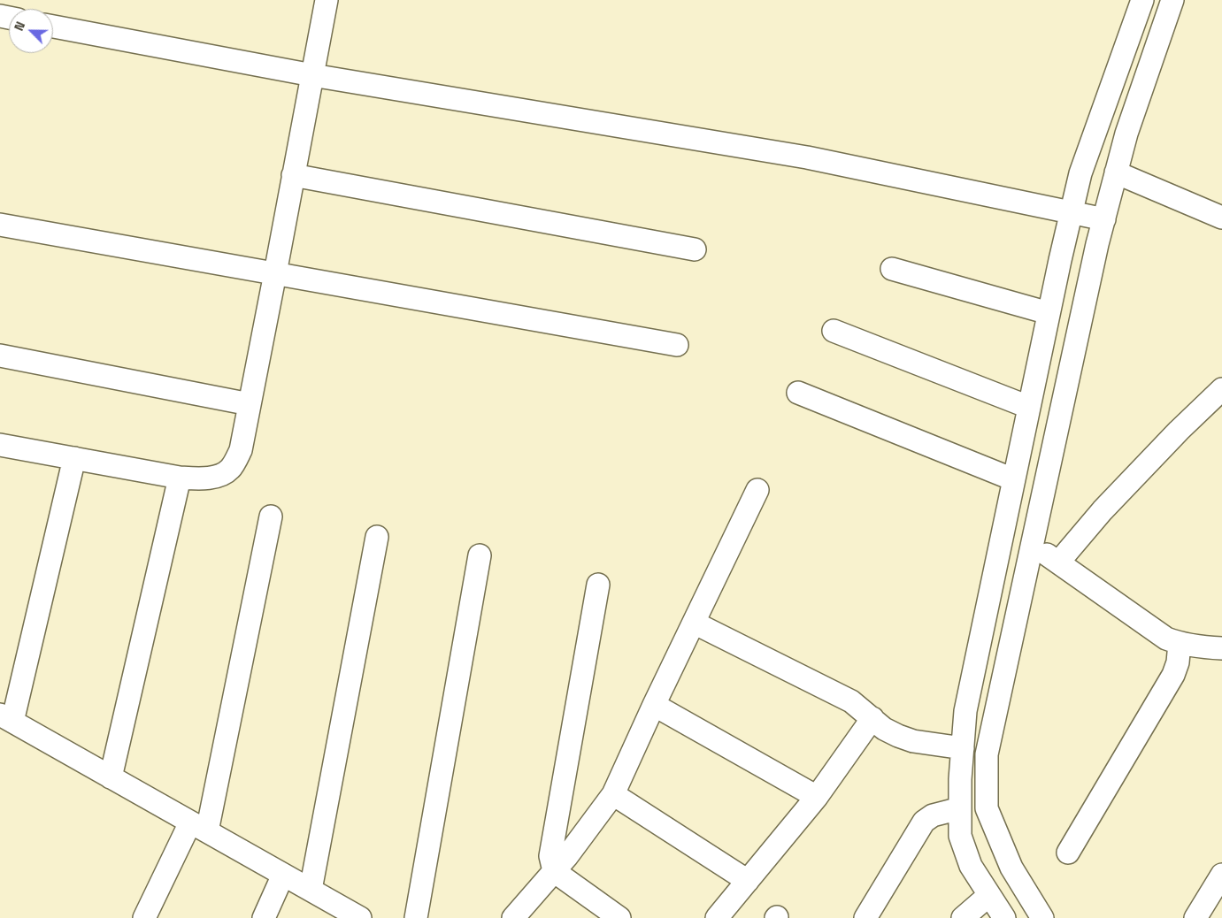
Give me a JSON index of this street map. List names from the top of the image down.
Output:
{
  "north": "top left"
}
